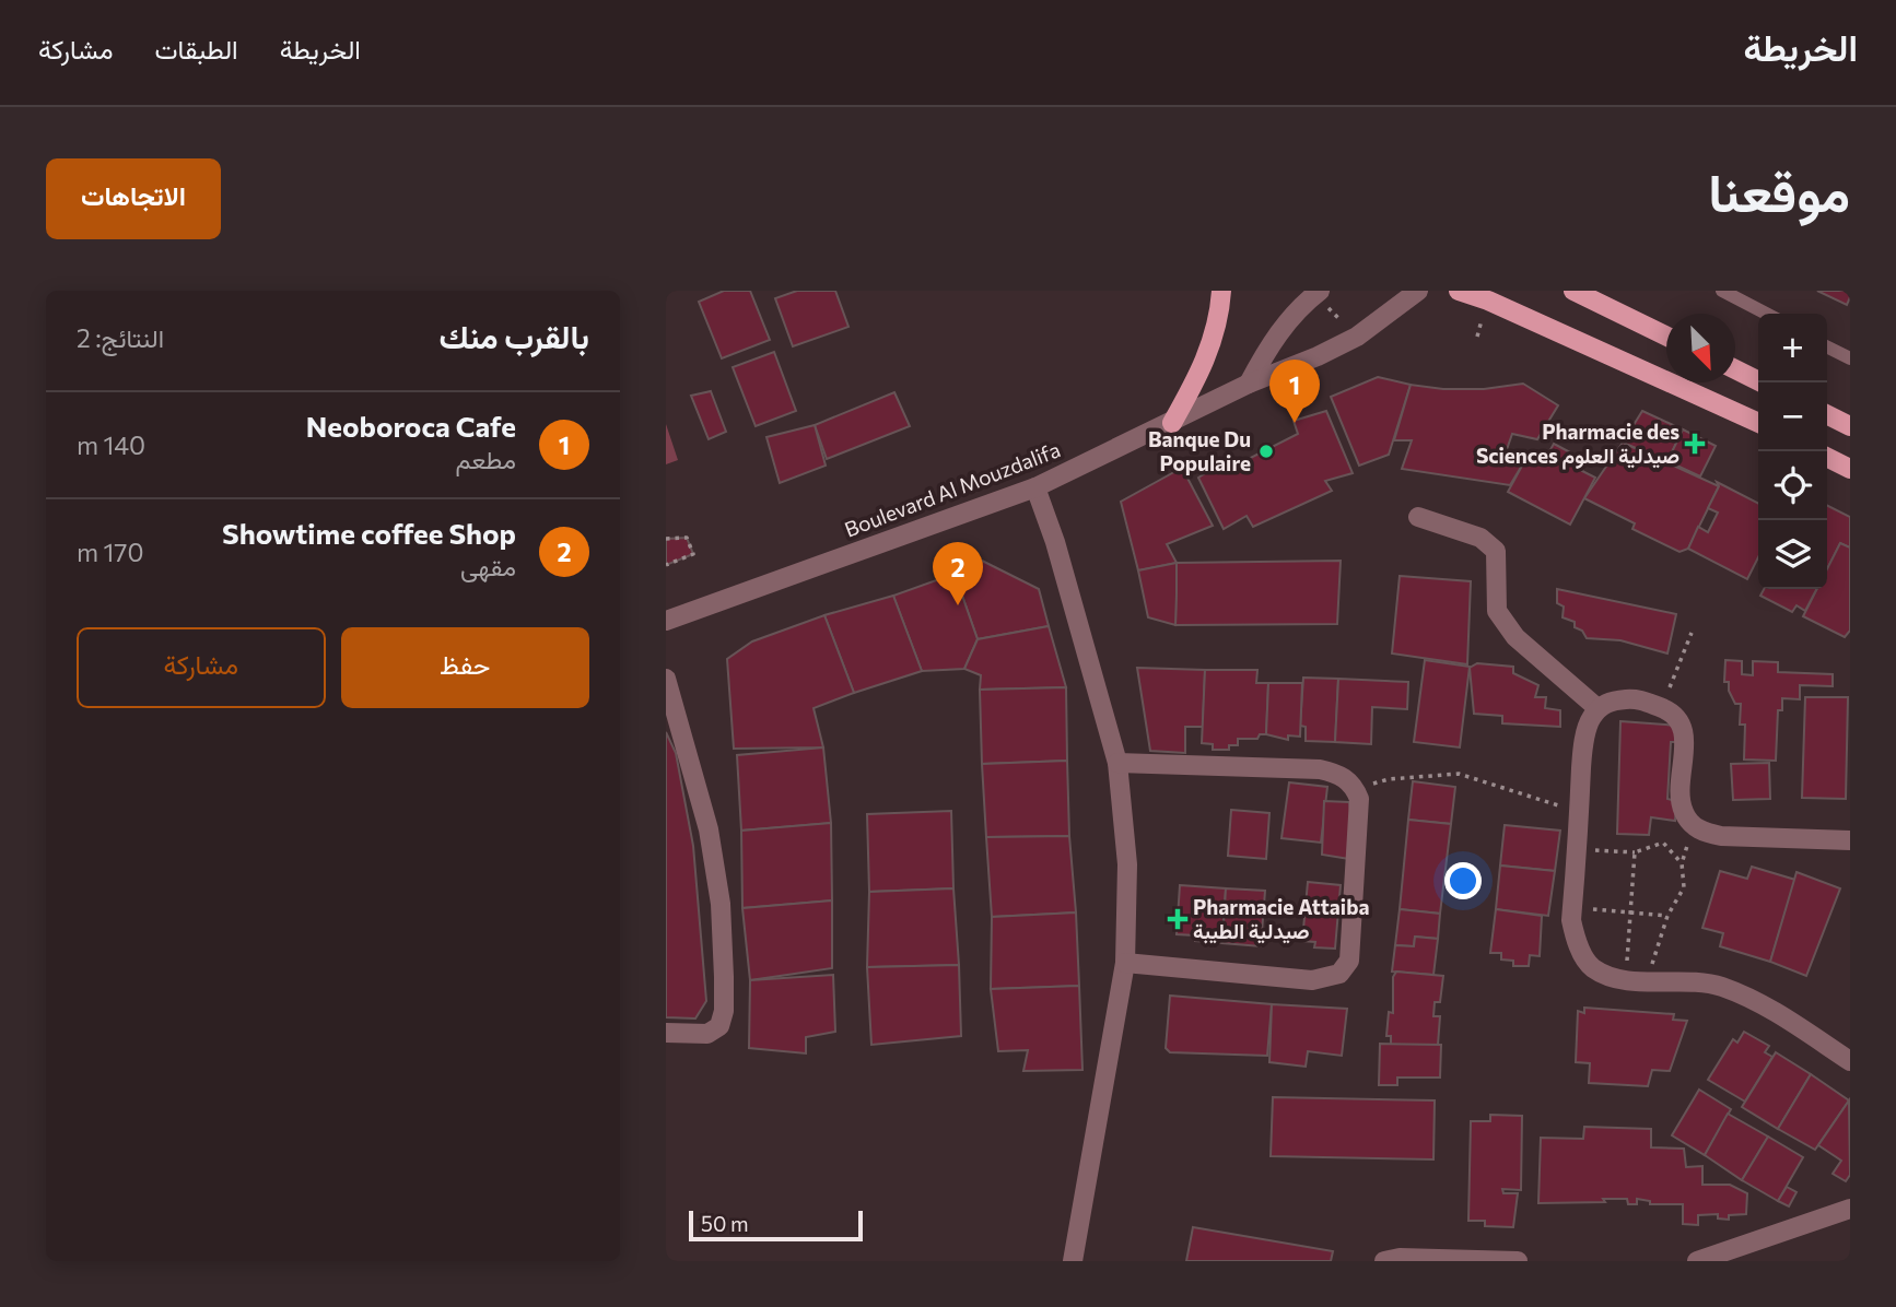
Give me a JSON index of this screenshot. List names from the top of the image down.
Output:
{
  "streets": {
    "street": ["Boulevard Al Mouzdalifa"]
  },
  "places": {
    "health": ["Pharmacie des Sciences صيدلية العلوم", "Pharmacie Attaiba صيدلية الطيبة"],
    "other": ["Banque Du Populaire"]
  },
  "scale_bar": "50 m",
  "north": "bottom right",
  "page": {
    "header": "الخريطة",
    "nav": ["الخريطة", "الطبقات", "مشاركة"],
    "title": "موقعنا",
    "buttons": [
      "الاتجاهات",
      ["حفظ", "مشاركة"]
    ],
    "heading": ["بالقرب منك", "النتائج: 2"],
    "map_buttons": ["+", "−"],
    "pins": ["1", "2"],
    "list": [
      {
        "mark": "1",
        "name": "Neoboroca Cafe",
        "note": "مطعم",
        "value": "140 m"
      },
      {
        "mark": "2",
        "name": "Showtime coffee Shop",
        "note": "مقهى",
        "value": "170 m"
      }
    ],
    "scale": "50 m"
  }
}
